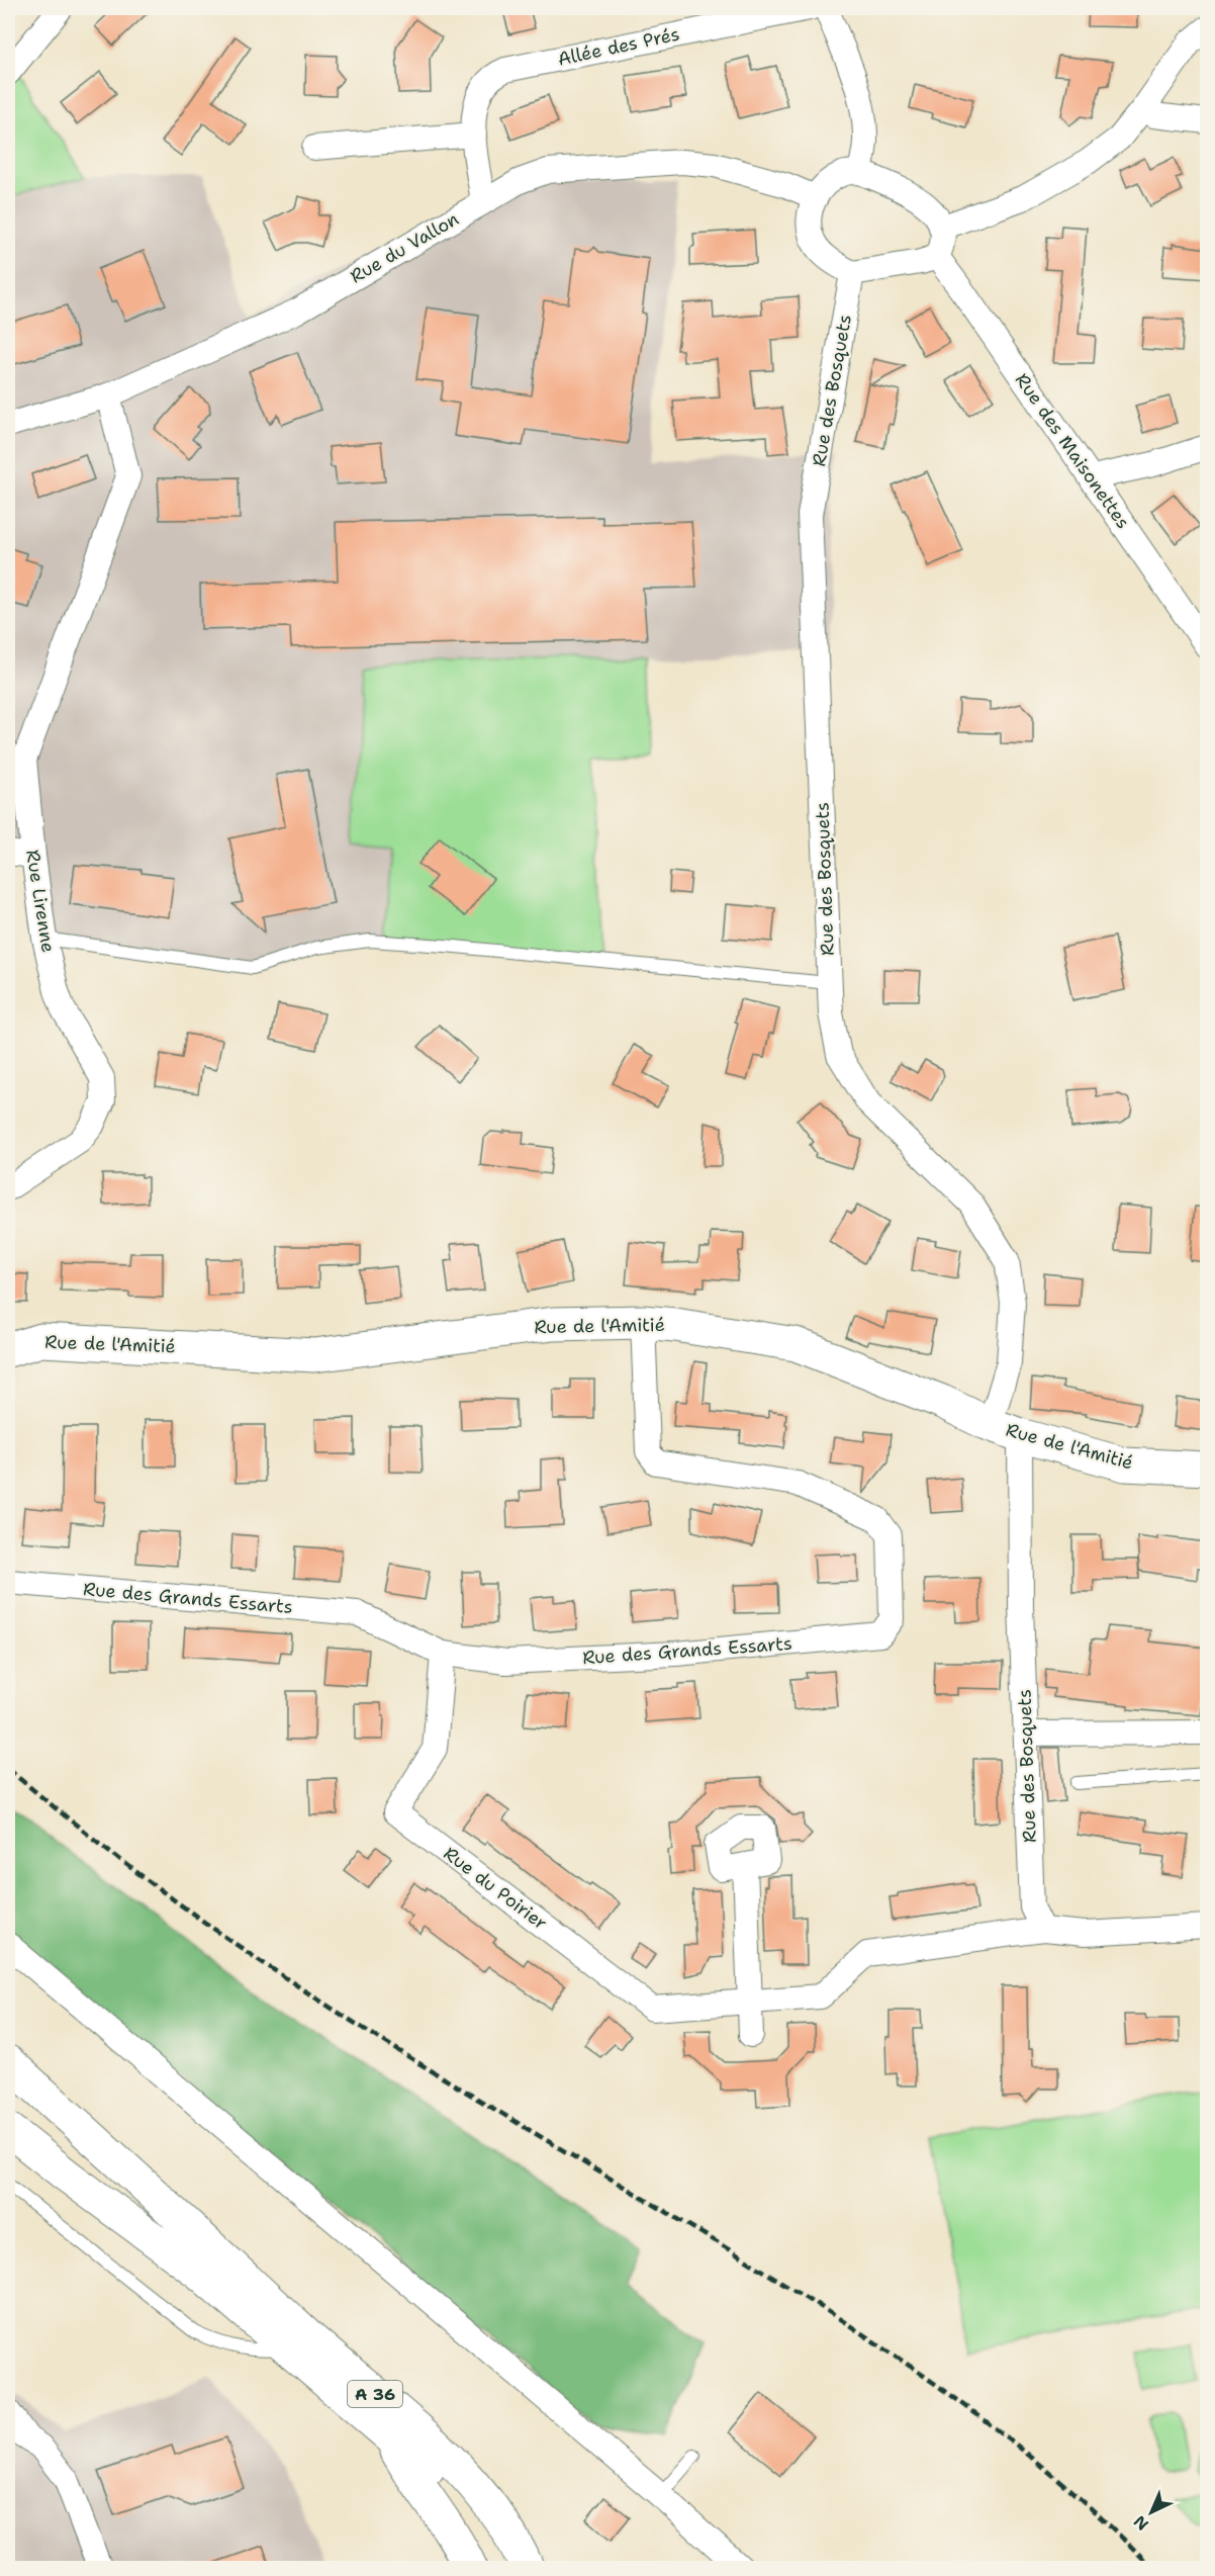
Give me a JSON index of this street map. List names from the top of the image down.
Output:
{
  "streets": {
    "main road": ["Rue de l'Amitié", "A 36"],
    "street": [
      "Allée des Prés",
      "Rue du Vallon",
      "Rue des Bosquets",
      "Rue des Maisonettes",
      "Rue Lirenne",
      "Rue des Grands Essarts",
      "Rue du Poirier"
    ]
  },
  "crossings": [
    ["Allée des Prés", "Rue du Vallon"],
    ["Rue du Vallon", "Rue des Bosquets"],
    ["Rue du Vallon", "Rue des Maisonettes"],
    ["Rue du Vallon", "Rue Lirenne"],
    ["Rue des Bosquets", "Rue des Maisonettes"],
    ["Rue des Bosquets", "Rue de l'Amitié"],
    ["Rue des Bosquets", "Rue du Poirier"],
    ["Rue de l'Amitié", "Rue des Grands Essarts"],
    ["Rue des Grands Essarts", "Rue du Poirier"]
  ],
  "north": "bottom left"
}
